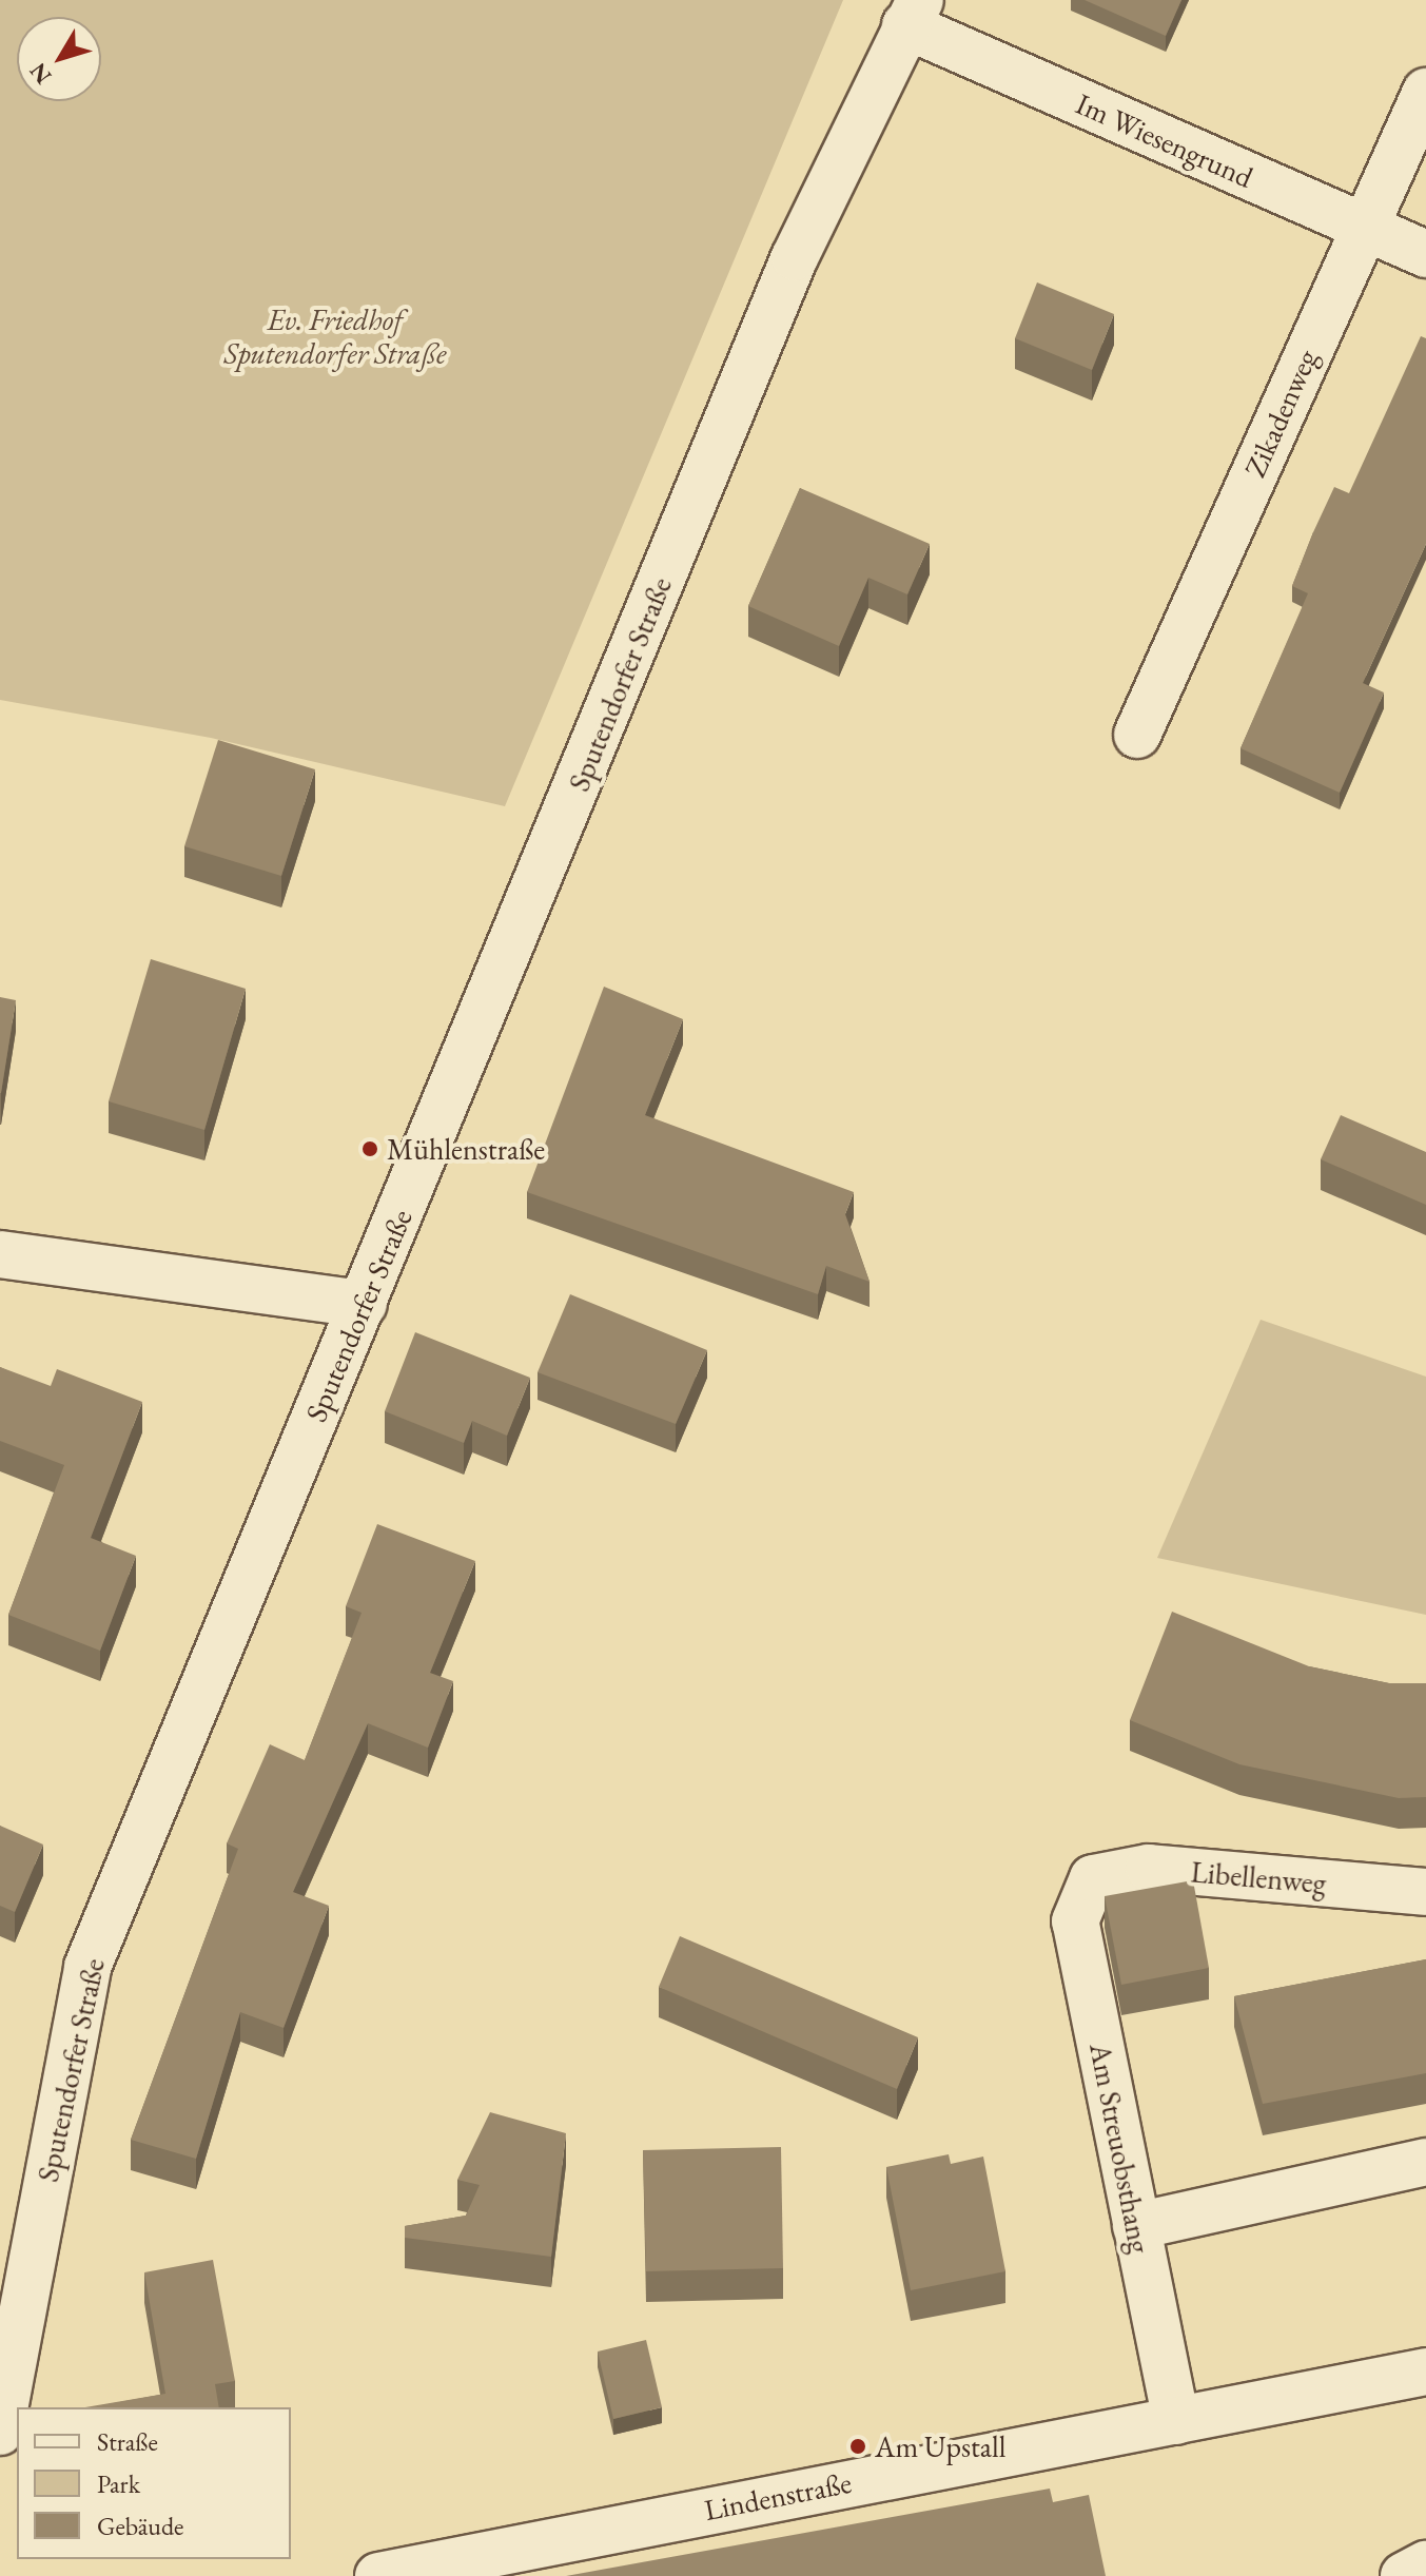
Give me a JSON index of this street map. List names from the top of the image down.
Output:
{
  "streets": {
    "street": [
      "Im Wiesengrund",
      "Zikadenweg",
      "Sputendorfer Straße",
      "Libellenweg",
      "Am Streuobsthang",
      "Lindenstraße"
    ]
  },
  "crossings": [
    ["Im Wiesengrund", "Zikadenweg"],
    ["Im Wiesengrund", "Sputendorfer Straße"],
    ["Libellenweg", "Am Streuobsthang"],
    ["Am Streuobsthang", "Lindenstraße"]
  ],
  "parks": ["Ev. Friedhof Sputendorfer Straße"],
  "places": ["Mühlenstraße", "Am Upstall"],
  "legend": ["Straße", "Park", "Gebäude"],
  "north": "bottom left"
}
